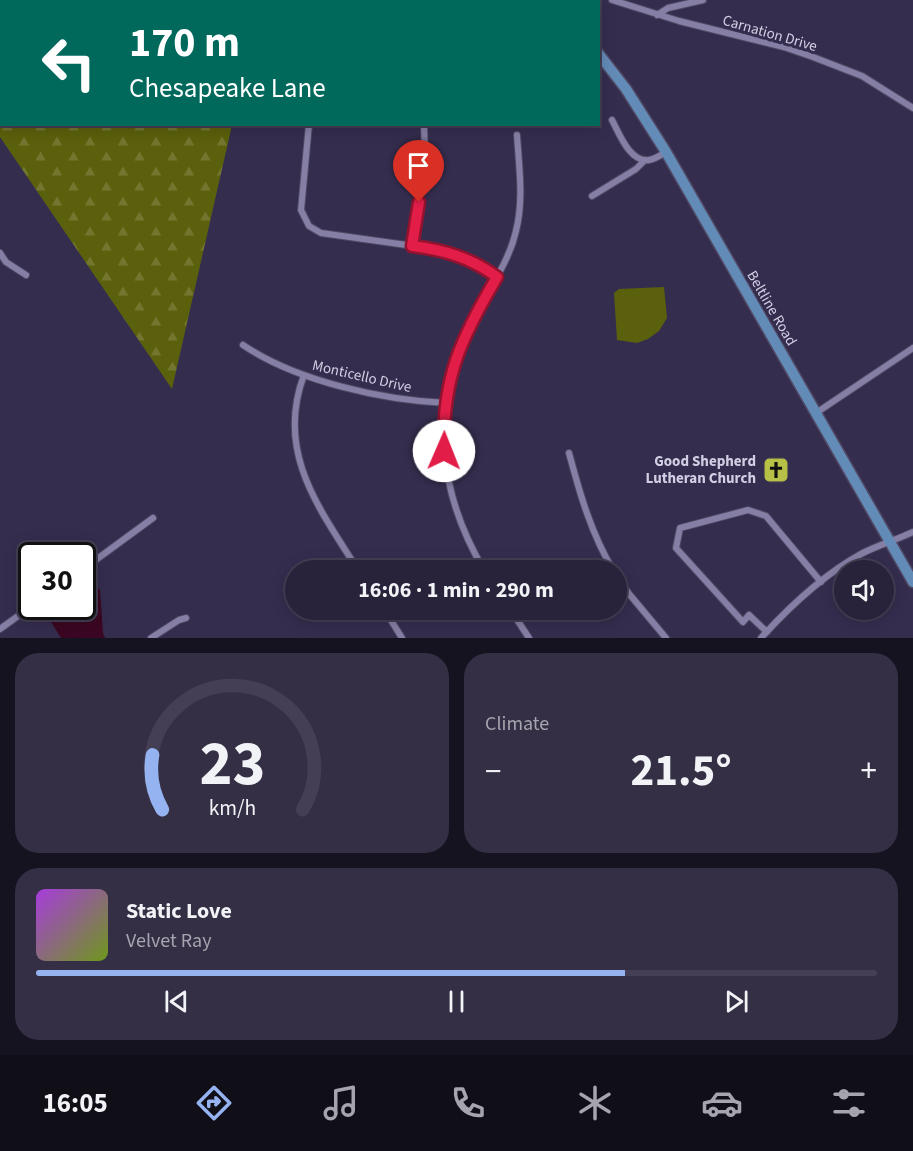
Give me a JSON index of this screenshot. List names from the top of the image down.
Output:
{
  "streets": {
    "main road": ["Beltline Road"],
    "street": ["Carnation Drive", "Monticello Drive"]
  },
  "places": {
    "church": ["Good Shepherd Lutheran Church"]
  },
  "page": {
    "turn": ["170 m", "Chesapeake Lane"],
    "limit": "30",
    "trip": "16:06 · 1 min · 290 m",
    "tile": "Climate",
    "heat": ["−", "21.5°", "+"],
    "song": ["Static Love", "Velvet Ray"],
    "tabs": "16:05",
    "gauge": ["23", "km/h"]
  }
}
